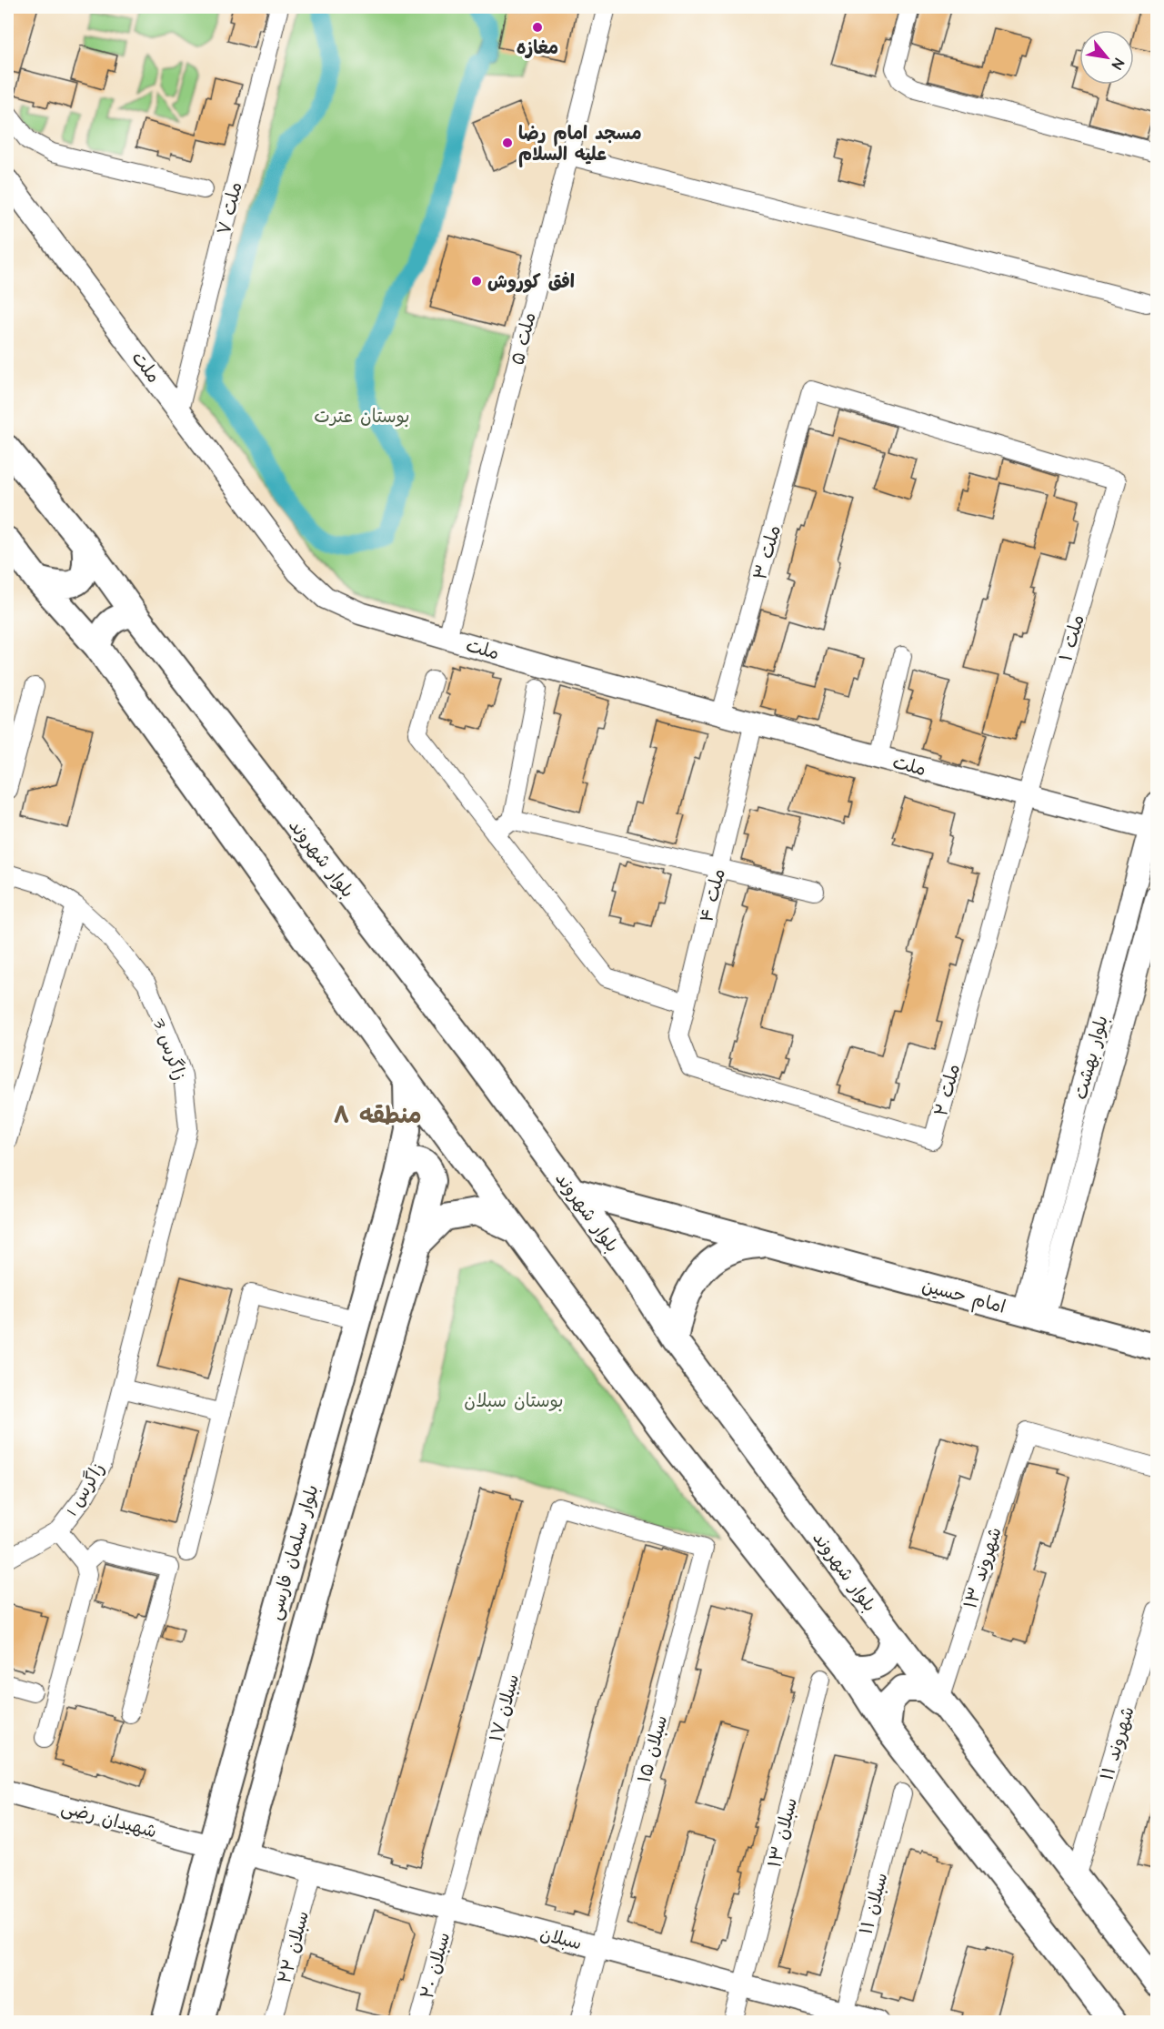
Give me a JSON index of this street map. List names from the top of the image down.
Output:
{
  "streets": {
    "main road": ["بلوار شهروند", "امام حسین", "بلوار سلمان فارسی"],
    "street": [
      "ملت ۷",
      "ملت ۵",
      "ملت",
      "ملت ۳",
      "ملت ۱",
      "ملت ۴",
      "زاگرس 3",
      "بلوار بهشت",
      "ملت ۲",
      "زاگرس 1",
      "شهروند ۱۳",
      "سبلان ۱۷",
      "شهروند ۱۱",
      "سبلان ۱۵",
      "شهیدان رضی",
      "سبلان ۱۳",
      "سبلان ۱۱",
      "سبلان",
      "سبلان ۲۲",
      "سبلان ۲۰"
    ]
  },
  "crossings": [
    ["ملت ۷", "ملت"],
    ["ملت ۵", "ملت"],
    ["ملت", "ملت ۳"],
    ["ملت", "ملت ۱"],
    ["ملت", "ملت ۴"],
    ["ملت", "بلوار بهشت"],
    ["ملت", "ملت ۲"],
    ["ملت ۳", "ملت ۱"],
    ["ملت ۱", "ملت ۲"],
    ["بلوار شهروند", "امام حسین"],
    ["بلوار شهروند", "شهروند ۱۳"],
    ["بلوار شهروند", "شهروند ۱۱"],
    ["ملت ۴", "ملت ۲"],
    ["زاگرس 3", "زاگرس 1"],
    ["بلوار بهشت", "امام حسین"],
    ["بلوار سلمان فارسی", "شهیدان رضی"],
    ["بلوار سلمان فارسی", "سبلان"],
    ["سبلان ۱۷", "سبلان ۱۵"],
    ["سبلان ۱۷", "سبلان"],
    ["سبلان ۱۷", "سبلان ۲۰"],
    ["سبلان ۱۵", "سبلان"],
    ["سبلان ۱۳", "سبلان"],
    ["سبلان ۱۱", "سبلان"],
    ["سبلان", "سبلان ۲۲"],
    ["سبلان", "سبلان ۲۰"]
  ],
  "districts": ["منطقه ۸"],
  "parks": ["بوستان عترت", "بوستان سبلان"],
  "places": ["مغازه", "مسجد امام رضا علیه السلام", "افق کوروش"],
  "north": "bottom right"
}
